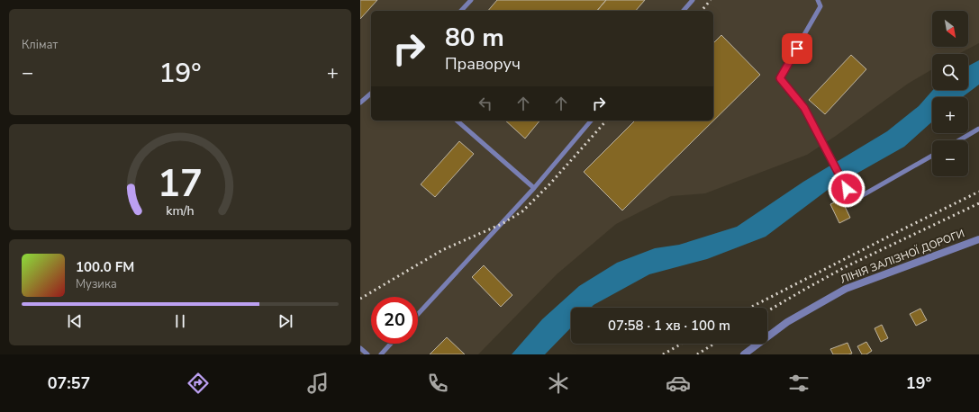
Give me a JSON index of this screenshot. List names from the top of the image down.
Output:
{
  "streets": {
    "street": ["ЛІНІЯ ЗАЛІЗНОЇ ДОРОГИ"]
  },
  "north": "bottom right",
  "page": {
    "tile": "Клімат",
    "map_buttons": ["+", "−"],
    "turn": ["80 m", "Праворуч"],
    "heat": ["−", "19°", "+"],
    "song": ["100.0 FM", "Музика"],
    "limit": "20",
    "trip": "07:58 · 1 хв · 100 m",
    "tabs": ["07:57", "19°"],
    "gauge": ["17", "km/h"]
  }
}
